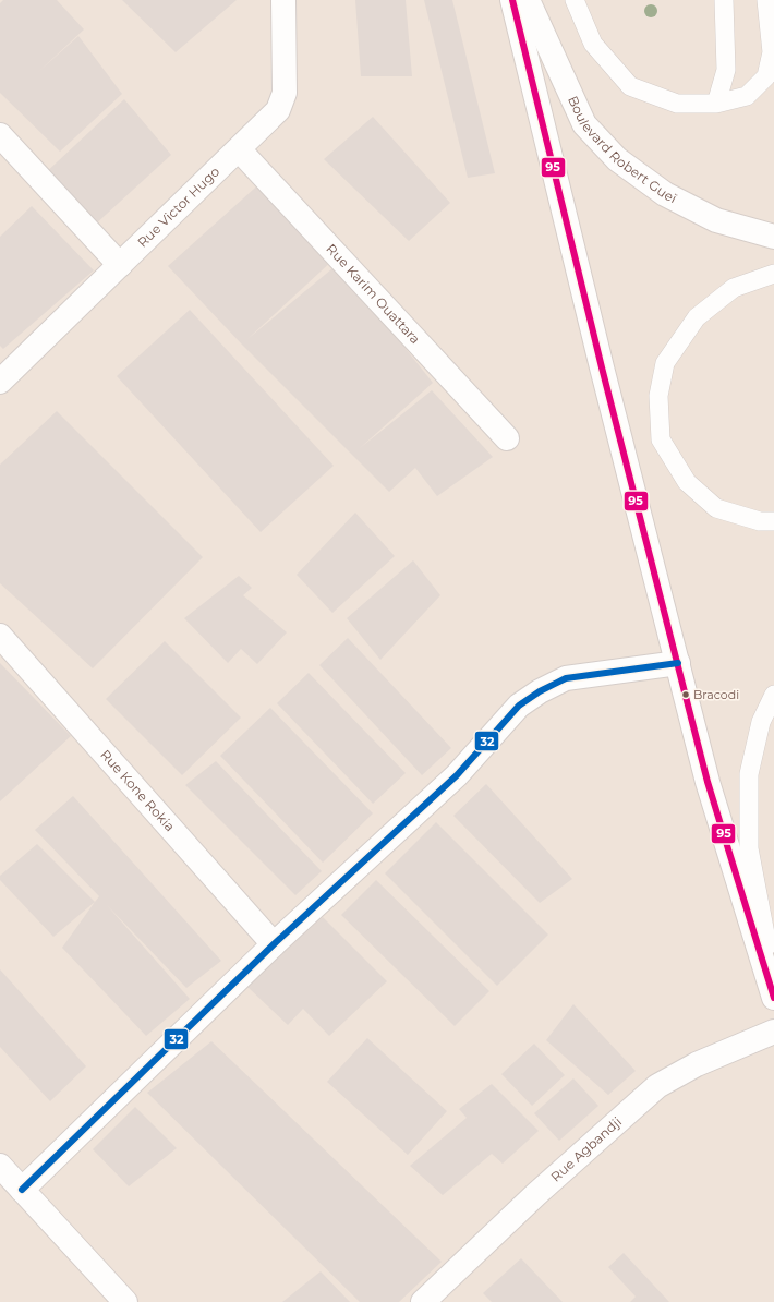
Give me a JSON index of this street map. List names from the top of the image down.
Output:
{
  "streets": {
    "street": [
      "Boulevard Robert Gueï",
      "Rue Victor Hugo",
      "Rue Karim Ouattara",
      "Rue Kone Rokia",
      "Rue Agbandji"
    ]
  },
  "crossings": [
    ["Rue Victor Hugo", "Rue Karim Ouattara"]
  ],
  "places": ["Bracodi"],
  "lines": ["transit line 95", "transit line 32"]
}
